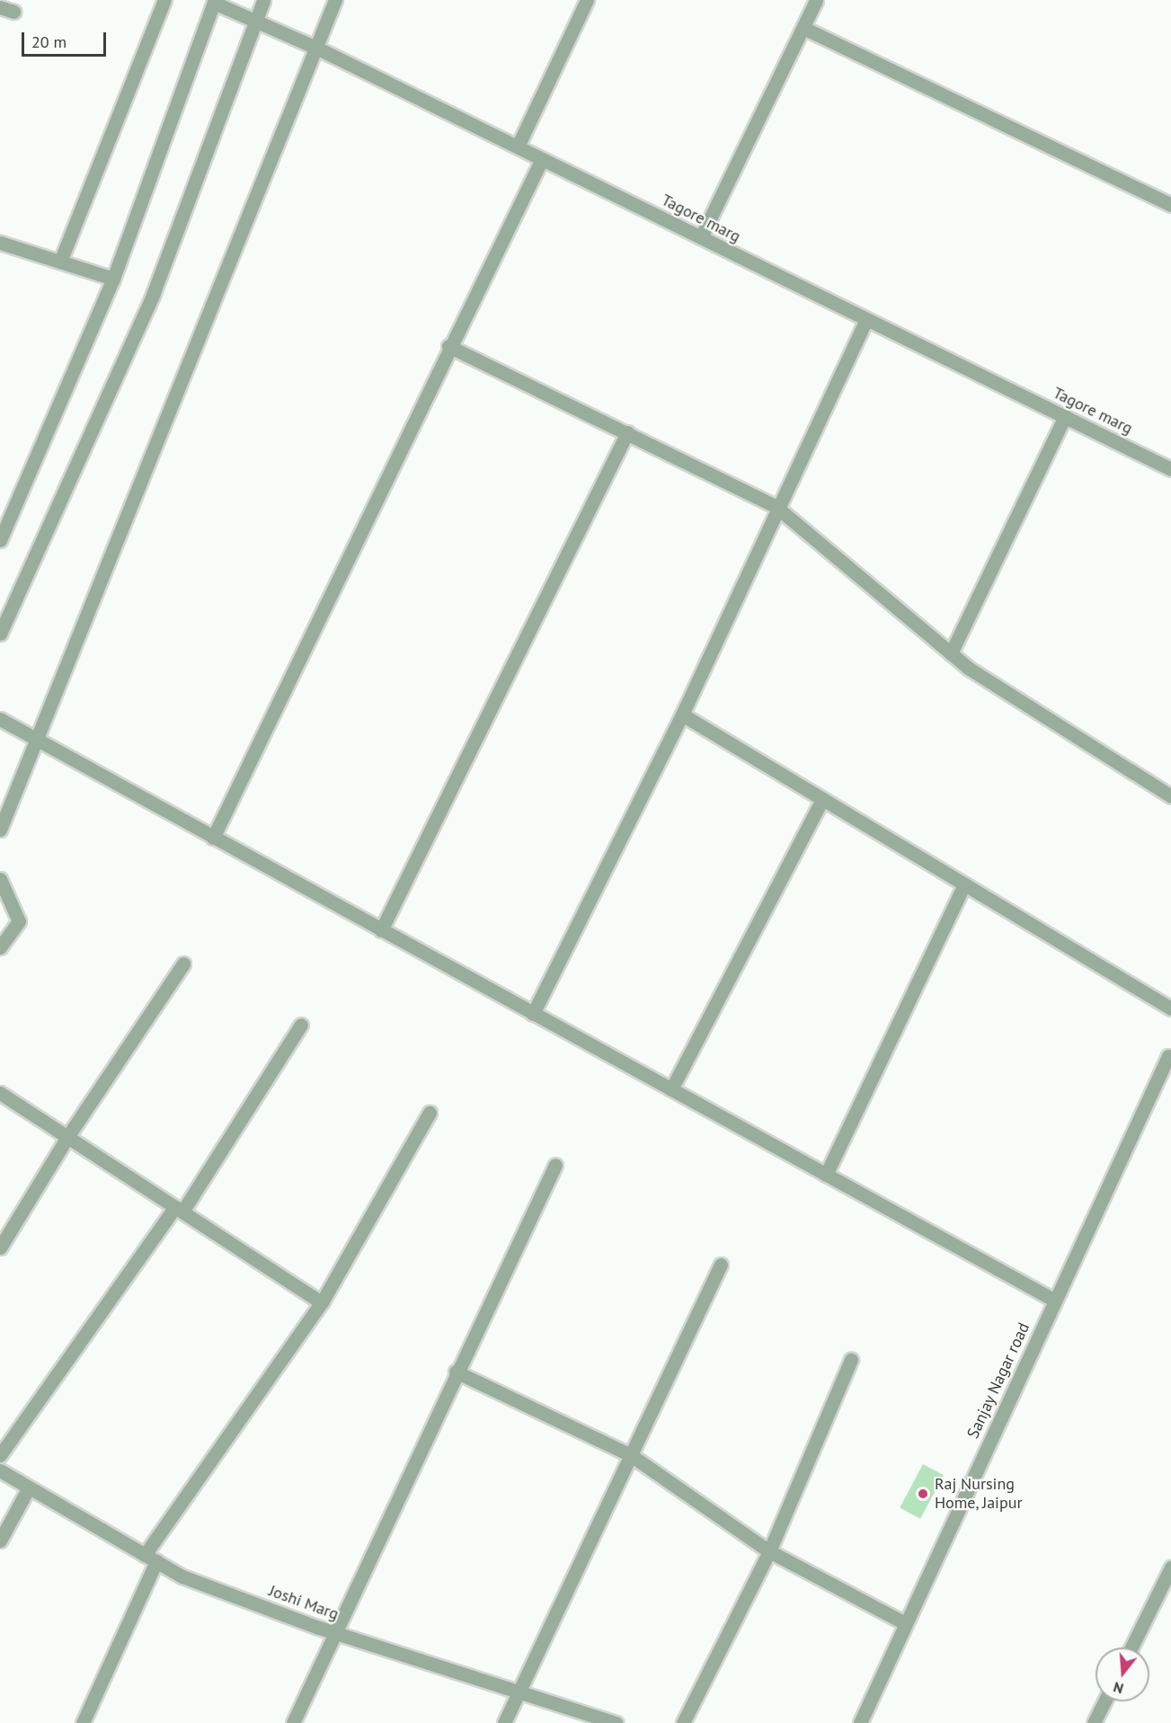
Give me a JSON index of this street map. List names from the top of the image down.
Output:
{
  "streets": {
    "street": ["Tagore marg", "Sanjay Nagar road", "Joshi Marg"]
  },
  "places": ["Raj Nursing Home, Jaipur"],
  "scale_bar": "20 m",
  "north": "bottom"
}
